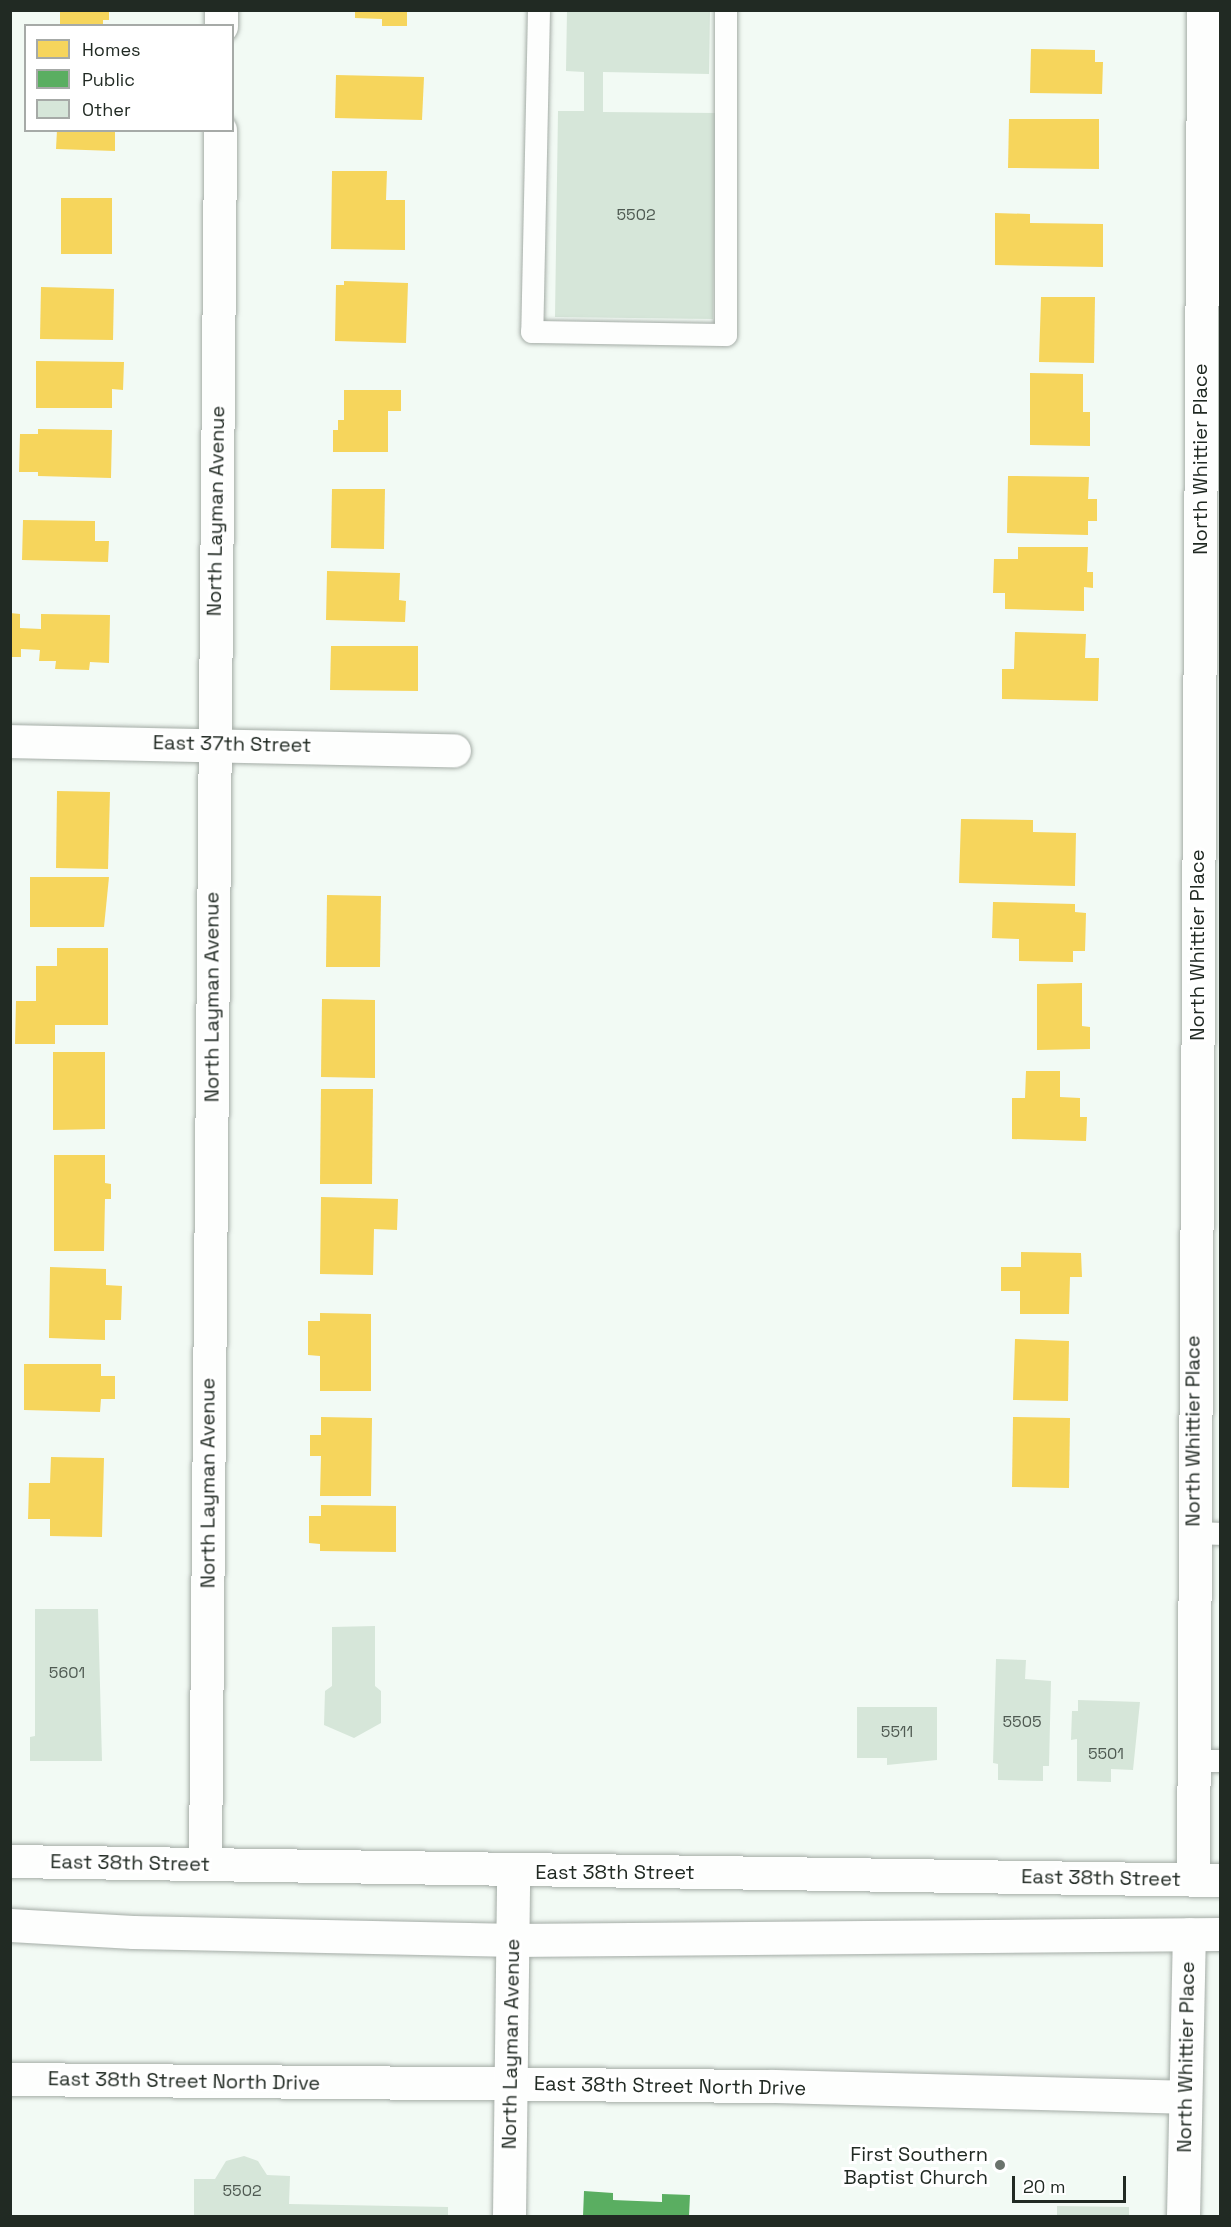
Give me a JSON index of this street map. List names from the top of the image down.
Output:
{
  "streets": {
    "street": [
      "North Whittier Place",
      "North Layman Avenue",
      "East 37th Street",
      "East 38th Street",
      "East 38th Street North Drive"
    ]
  },
  "crossings": [
    ["North Whittier Place", "East 38th Street"],
    ["North Whittier Place", "East 38th Street North Drive"],
    ["North Layman Avenue", "East 37th Street"],
    ["North Layman Avenue", "East 38th Street"],
    ["North Layman Avenue", "East 38th Street North Drive"]
  ],
  "places": ["First Southern Baptist Church"],
  "house_numbers": [
    "5502",
    "5601",
    "5505",
    "5511",
    "5501",
    "5502"
  ],
  "legend": ["Homes", "Public", "Other"],
  "scale_bar": "20 m"
}
